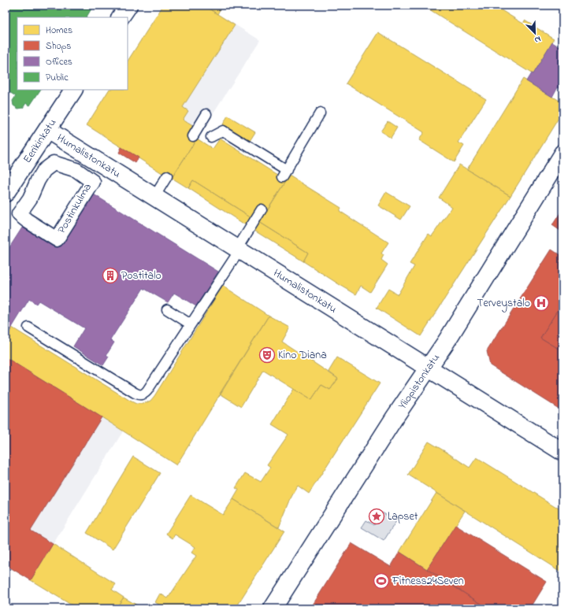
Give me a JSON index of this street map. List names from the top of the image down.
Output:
{
  "streets": {
    "street": [
      "Eerikinkatu",
      "Humalistonkatu",
      "Postinkulma",
      "Yliopistonkatu"
    ]
  },
  "crossings": [
    ["Eerikinkatu", "Humalistonkatu"],
    ["Humalistonkatu", "Yliopistonkatu"]
  ],
  "places": {
    "building": ["Postitalo"],
    "hospital": ["Terveystalo"],
    "theatre": ["Kino Diana"],
    "place": ["Lapset"],
    "sports": ["Fitness24Seven"]
  },
  "legend": [
    "Homes",
    "Shops",
    "Offices",
    "Public"
  ],
  "north": "bottom right"
}
